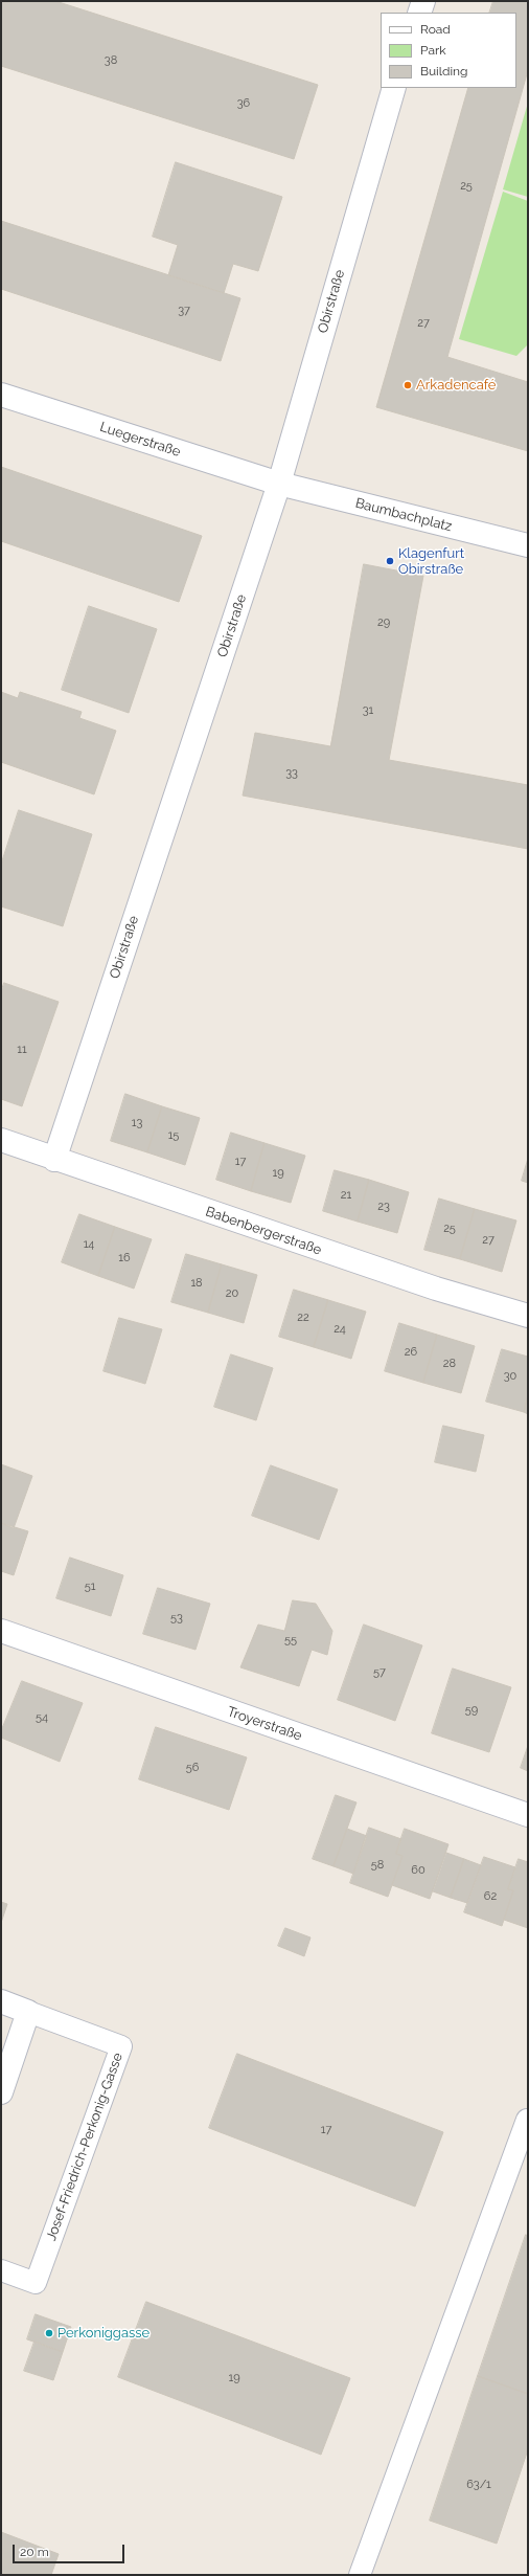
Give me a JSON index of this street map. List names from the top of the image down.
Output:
{
  "streets": {
    "street": [
      "Obirstraße",
      "Luegerstraße",
      "Baumbachplatz",
      "Babenbergerstraße",
      "Troyerstraße",
      "Josef-Friedrich-Perkonig-Gasse"
    ]
  },
  "crossings": [
    ["Obirstraße", "Luegerstraße"],
    ["Obirstraße", "Baumbachplatz"],
    ["Obirstraße", "Babenbergerstraße"],
    ["Luegerstraße", "Baumbachplatz"]
  ],
  "places": ["Arkadencafé", "Klagenfurt Obirstraße", "Perkoniggasse"],
  "house_numbers": [
    "38",
    "36",
    "25",
    "37",
    "27",
    "29",
    "31",
    "33",
    "11",
    "13",
    "15",
    "17",
    "19",
    "21",
    "23",
    "25",
    "27",
    "14",
    "16",
    "18",
    "20",
    "22",
    "24",
    "26",
    "28",
    "30",
    "51",
    "53",
    "55",
    "57",
    "59",
    "54",
    "56",
    "58",
    "60",
    "62",
    "17",
    "19",
    "63/1"
  ],
  "legend": ["Road", "Park", "Building"],
  "scale_bar": "20 m"
}
